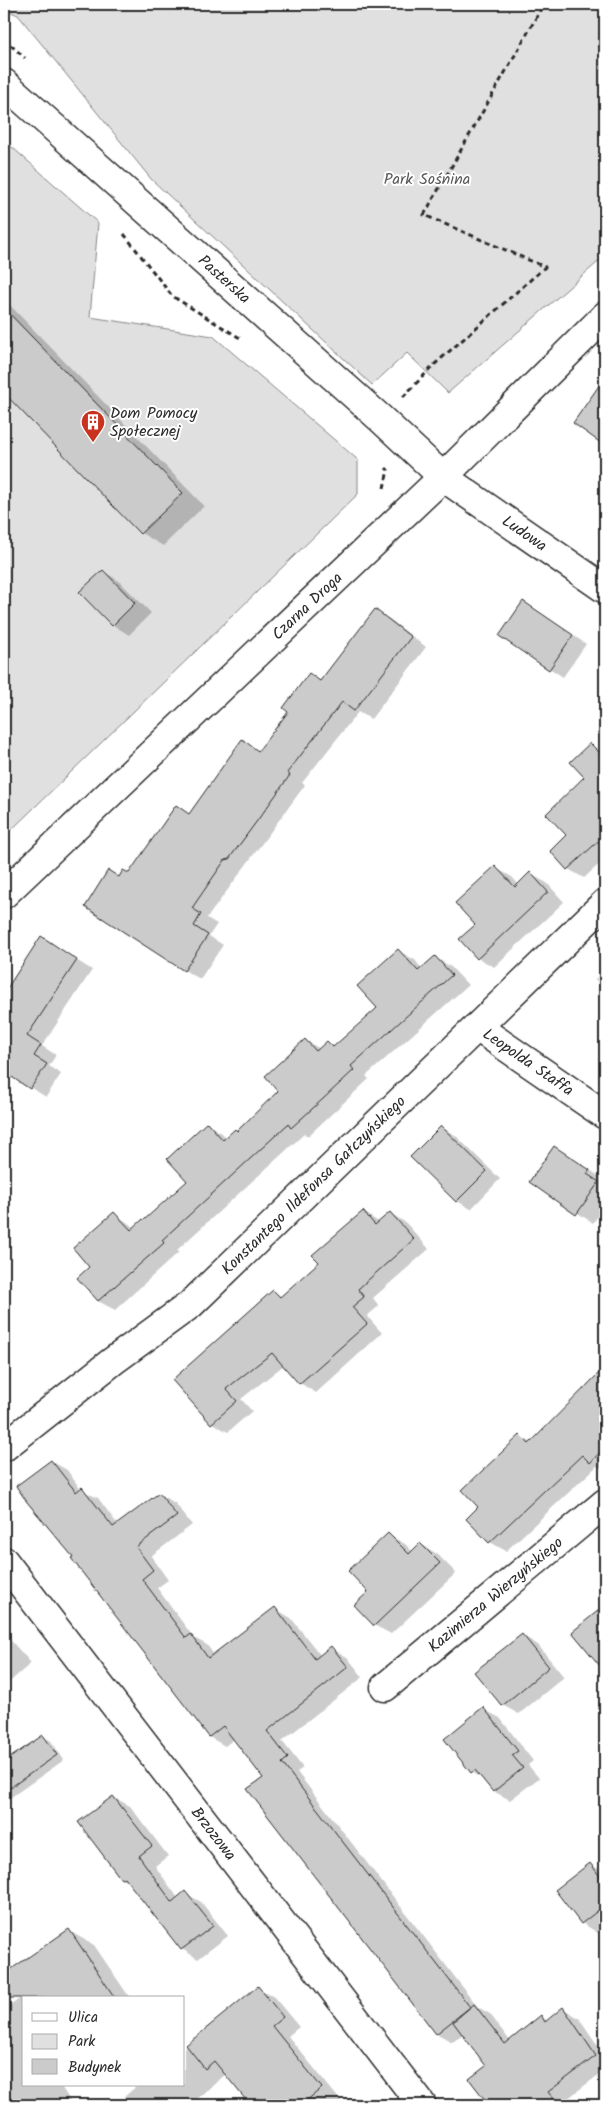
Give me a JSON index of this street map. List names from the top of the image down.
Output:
{
  "streets": {
    "street": [
      "Pasterska",
      "Ludowa",
      "Czarna Droga",
      "Leopolda Staffa",
      "Konstantego Ildefonsa Gałczyńskiego",
      "Kazimierza Wierzyńskiego",
      "Brzozowa"
    ]
  },
  "crossings": [
    ["Pasterska", "Ludowa"],
    ["Pasterska", "Czarna Droga"],
    ["Ludowa", "Czarna Droga"],
    ["Leopolda Staffa", "Konstantego Ildefonsa Gałczyńskiego"]
  ],
  "parks": ["Park Sośnina"],
  "places": {
    "building": ["Dom Pomocy Społecznej"]
  },
  "legend": ["Ulica", "Park", "Budynek"]
}
